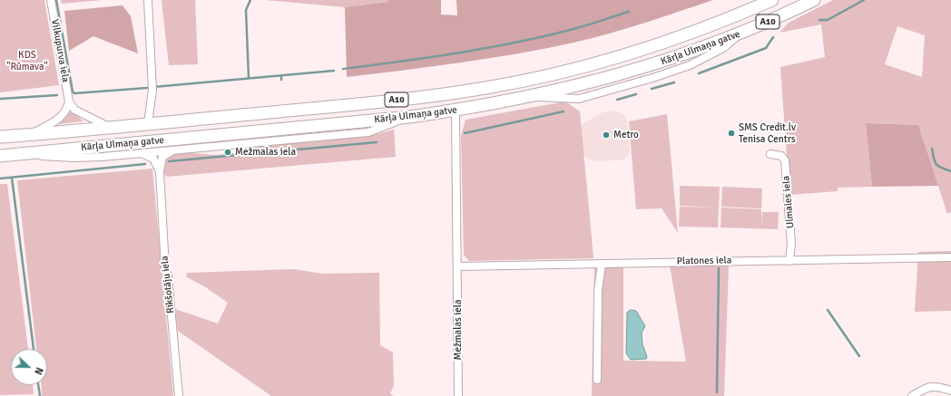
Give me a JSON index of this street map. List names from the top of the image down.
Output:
{
  "streets": {
    "highway": ["A10", "Kārļa Ulmaņa gatve"],
    "street": [
      "Vilkupurva iela",
      "Ulmales iela",
      "Platones iela",
      "Rikšotāju iela",
      "Mežmalas iela"
    ]
  },
  "crossings": [
    ["Kārļa Ulmaņa gatve", "Mežmalas iela"],
    ["Ulmales iela", "Platones iela"],
    ["Platones iela", "Mežmalas iela"]
  ],
  "parks": ["KDS \"Rūmava\""],
  "places": ["SMS Credit.lv Tenisa Centrs", "Metro", "Mežmalas iela"],
  "north": "right"
}
